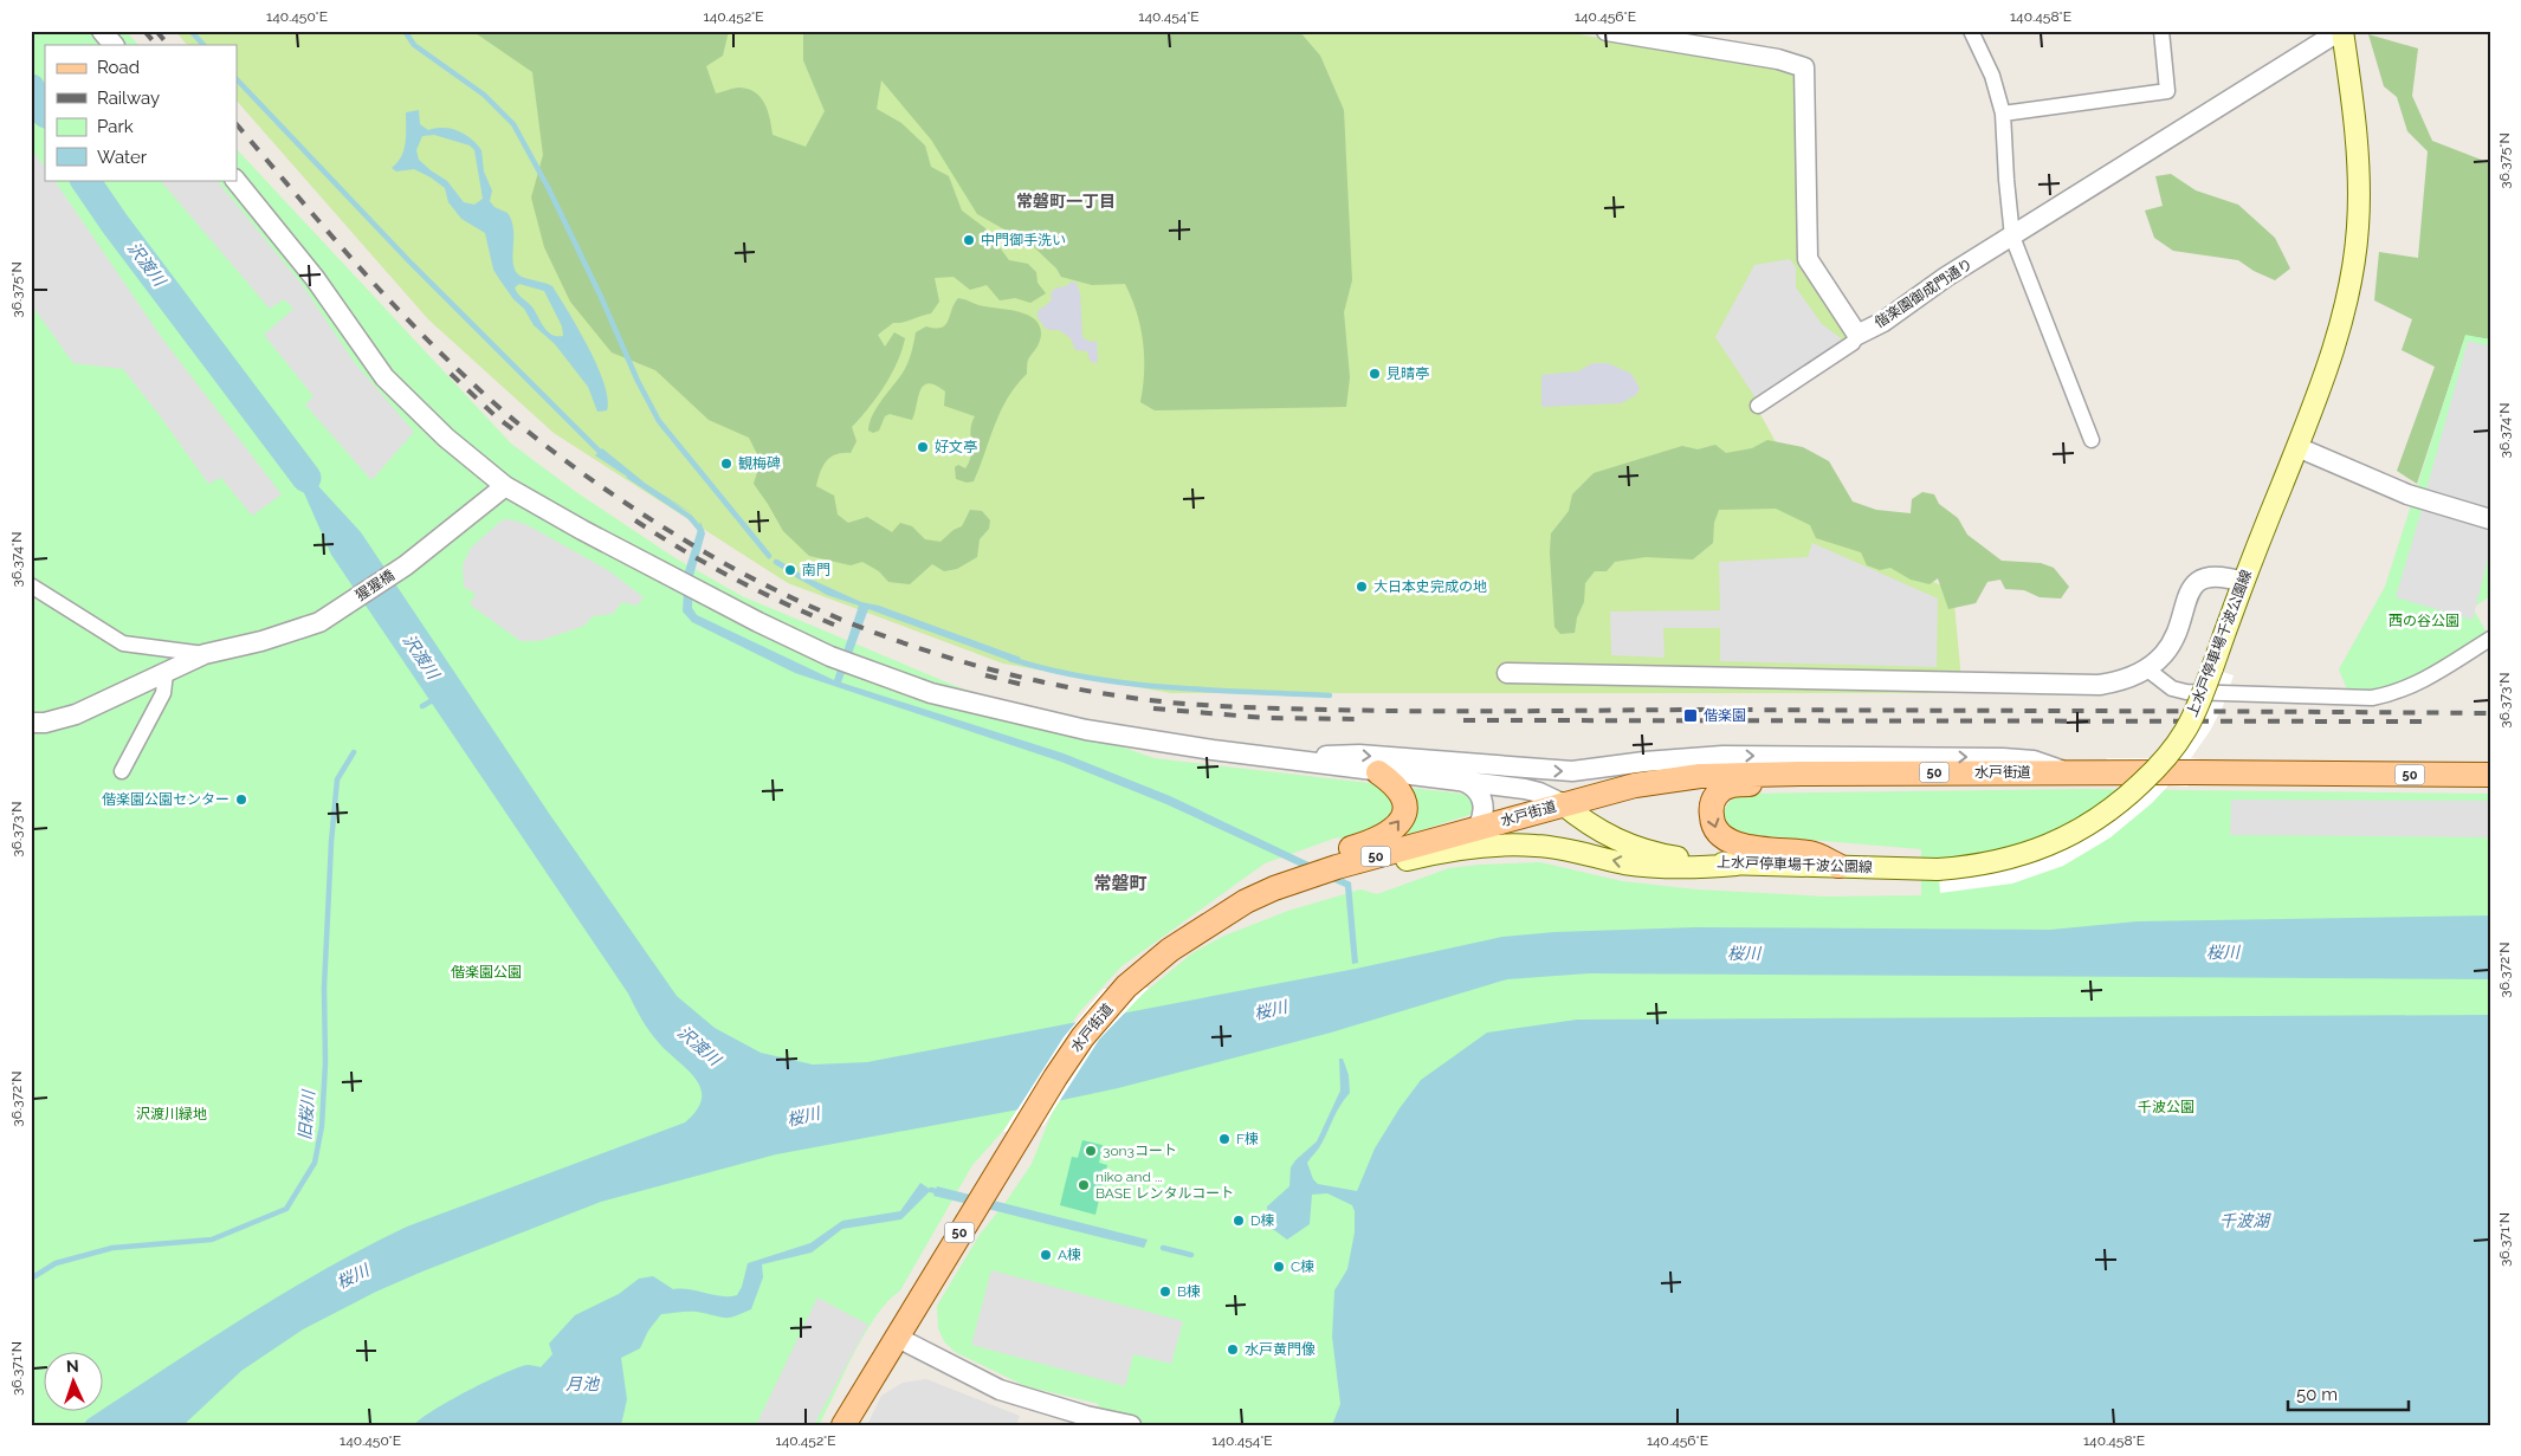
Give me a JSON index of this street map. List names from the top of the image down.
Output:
{
  "streets": {
    "main road": ["上水戸停車場千波公園線", "50", "水戸街道"],
    "street": ["偕楽園御成門通り", "猩猩橋"]
  },
  "crossings": [
    ["偕楽園御成門通り", "上水戸停車場千波公園線"],
    ["上水戸停車場千波公園線", "水戸街道"]
  ],
  "districts": ["常磐町一丁目", "常磐町"],
  "water": [
    "沢渡川",
    "桜川",
    "旧桜川",
    "千波湖",
    "月池"
  ],
  "parks": [
    "西の谷公園",
    "偕楽園公園",
    "千波公園",
    "沢渡川緑地"
  ],
  "places": {
    "other": [
      "中門御手洗い",
      "見晴亭",
      "好文亭",
      "観梅碑",
      "南門",
      "大日本史完成の地",
      "偕楽園公園センター",
      "F棟",
      "3on3コート",
      "niko and ... BASE レンタルコート",
      "D棟",
      "A棟",
      "C棟",
      "B棟",
      "水戸黄門像"
    ],
    "transit": ["偕楽園"]
  },
  "legend": [
    "Road",
    "Railway",
    "Park",
    "Water"
  ],
  "scale_bar": "50 m",
  "north": "top",
  "coordinates": [
    "140.450°E",
    "140.452°E",
    "140.454°E",
    "140.456°E",
    "140.458°E",
    "36.375°N",
    "36.374°N",
    "36.373°N",
    "36.372°N",
    "36.371°N"
  ]
}
